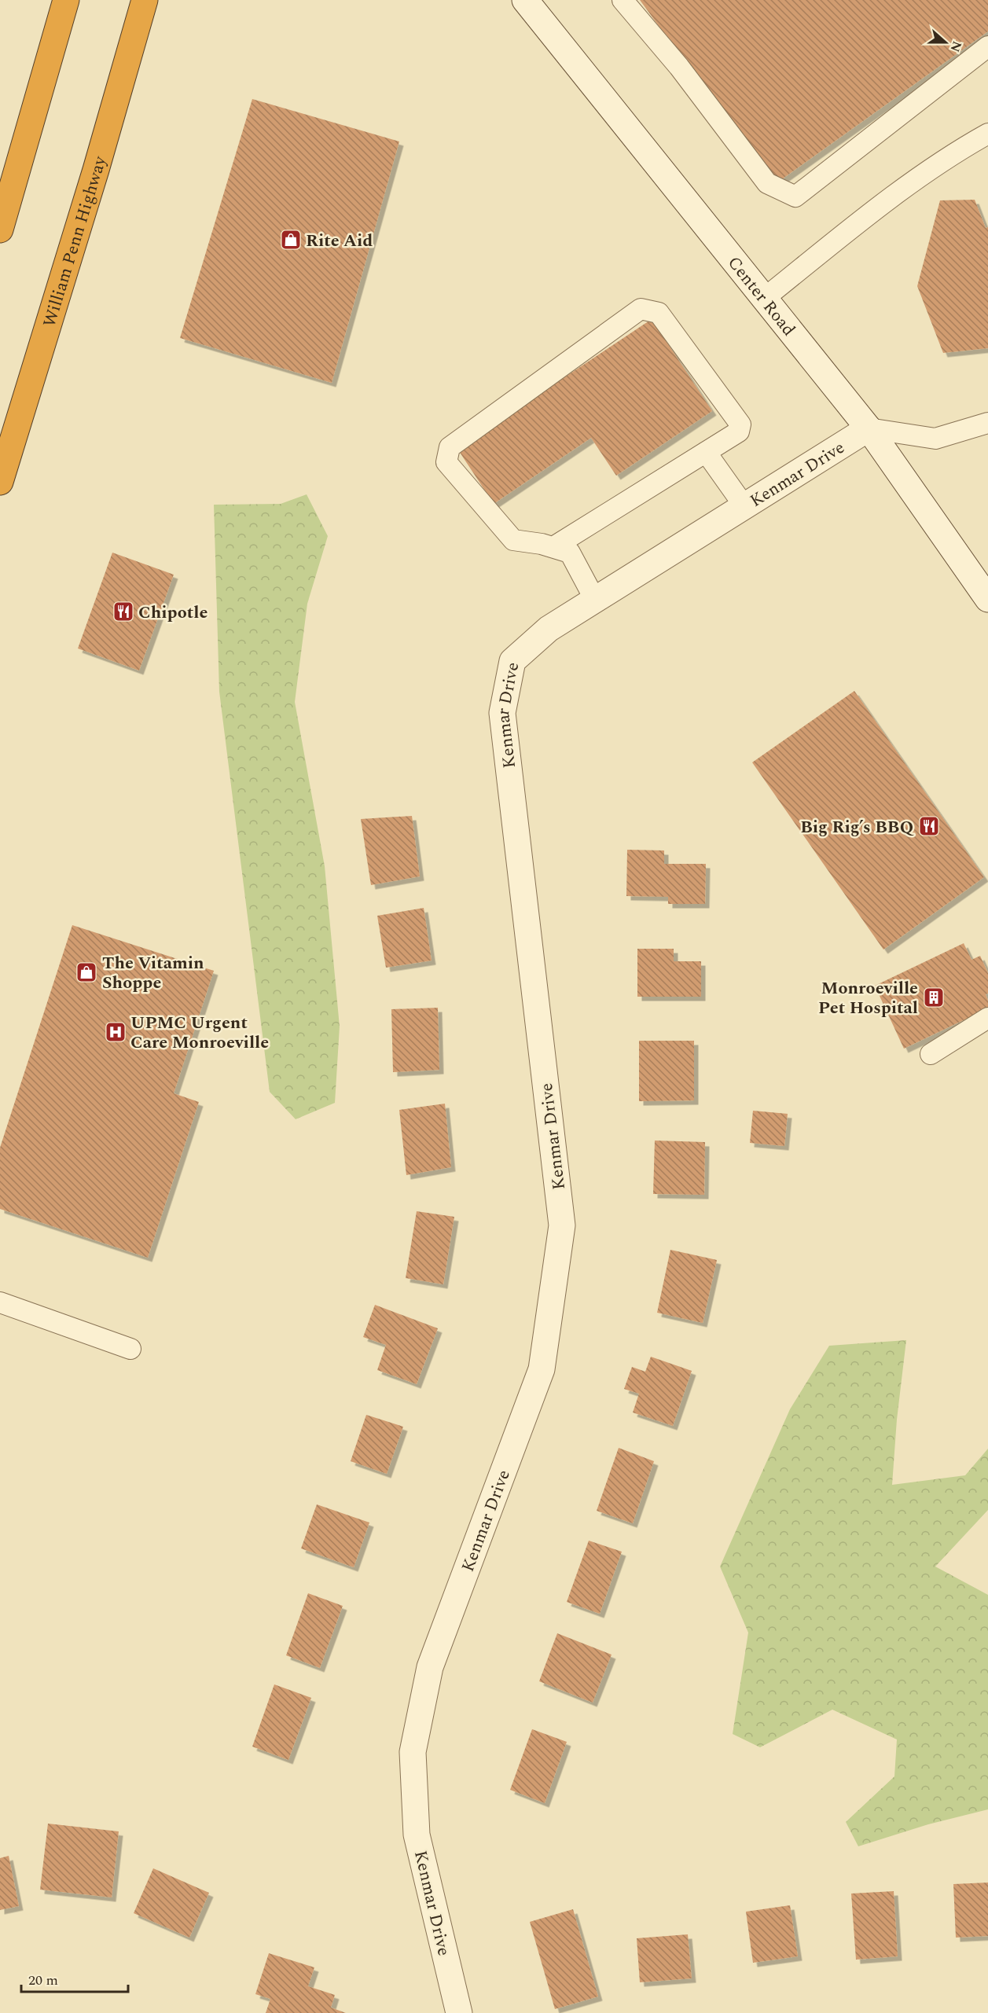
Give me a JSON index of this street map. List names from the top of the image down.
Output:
{
  "streets": {
    "highway": ["William Penn Highway"],
    "street": ["Center Road", "Kenmar Drive"]
  },
  "crossings": [
    ["Center Road", "Kenmar Drive"]
  ],
  "places": {
    "shop": ["Rite Aid", "The Vitamin Shoppe"],
    "restaurant": ["Chipotle", "Big Rig’s BBQ"],
    "building": ["Monroeville Pet Hospital"],
    "hospital": ["UPMC Urgent Care Monroeville"]
  },
  "scale_bar": "20 m",
  "north": "right"
}
